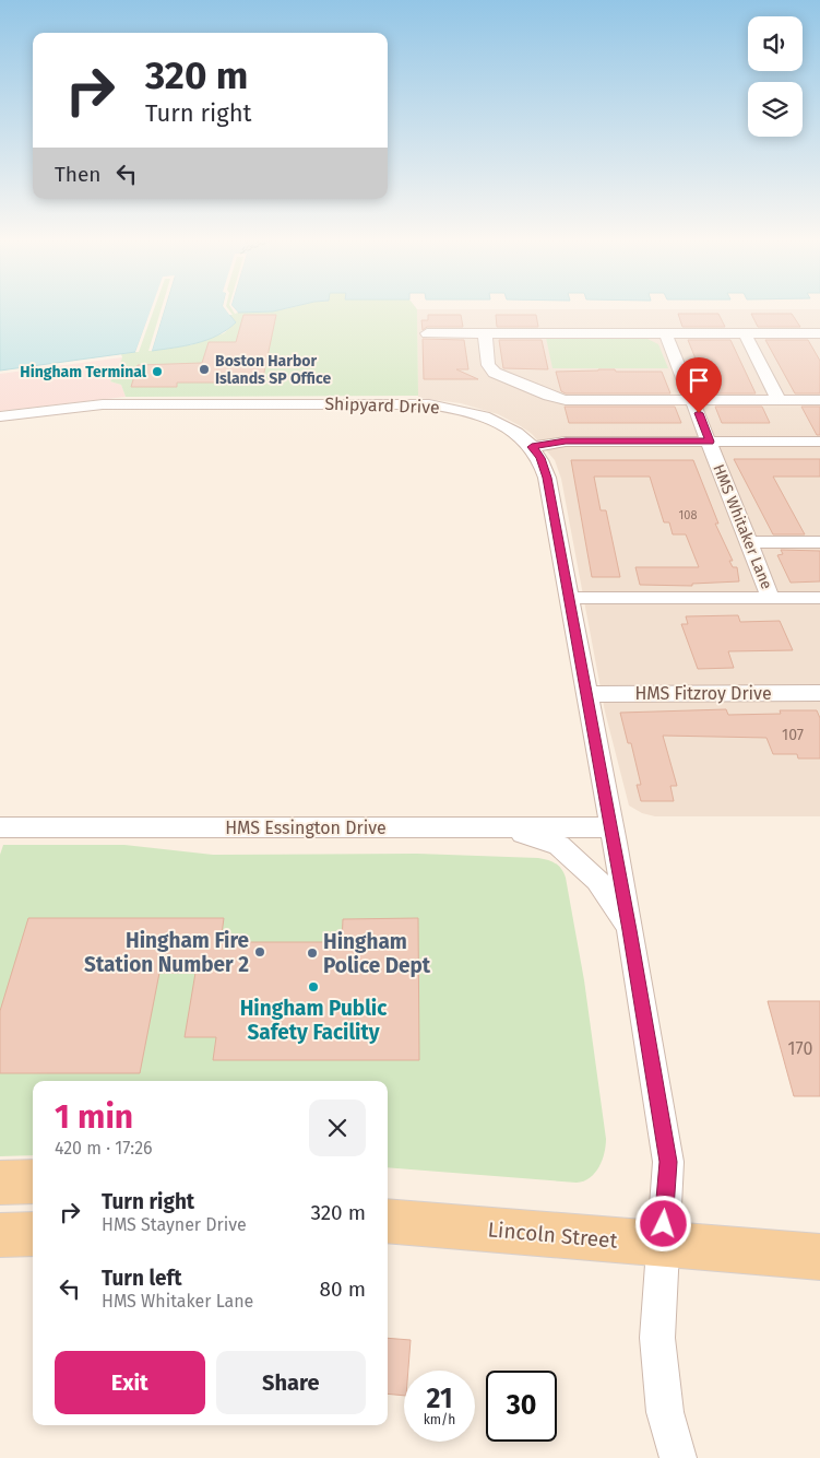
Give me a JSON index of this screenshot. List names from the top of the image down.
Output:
{
  "streets": {
    "main road": ["Lincoln Street"],
    "street": [
      "Shipyard Drive",
      "HMS Whitaker Lane",
      "HMS Fitzroy Drive",
      "HMS Essington Drive"
    ]
  },
  "crossings": [
    ["Shipyard Drive", "HMS Fitzroy Drive"],
    ["Shipyard Drive", "HMS Essington Drive"],
    ["Shipyard Drive", "Lincoln Street"]
  ],
  "places": [
    "Boston Harbor Islands SP Office",
    "Hingham Terminal",
    "Hingham Fire Station Number 2",
    "Hingham Police Dept",
    "Hingham Public Safety Facility"
  ],
  "house_numbers": ["108", "107", "170"],
  "page": {
    "turn": ["320 m", "Turn right"],
    "then": "Then",
    "heading": ["1 min", "420 m · 17:26"],
    "list": [
      {
        "name": "Turn right",
        "note": "HMS Stayner Drive",
        "value": "320 m"
      },
      {
        "name": "Turn left",
        "note": "HMS Whitaker Lane",
        "value": "80 m"
      }
    ],
    "buttons": ["Exit", "Share"],
    "speed": "21 km/h",
    "limit": "30"
  }
}
